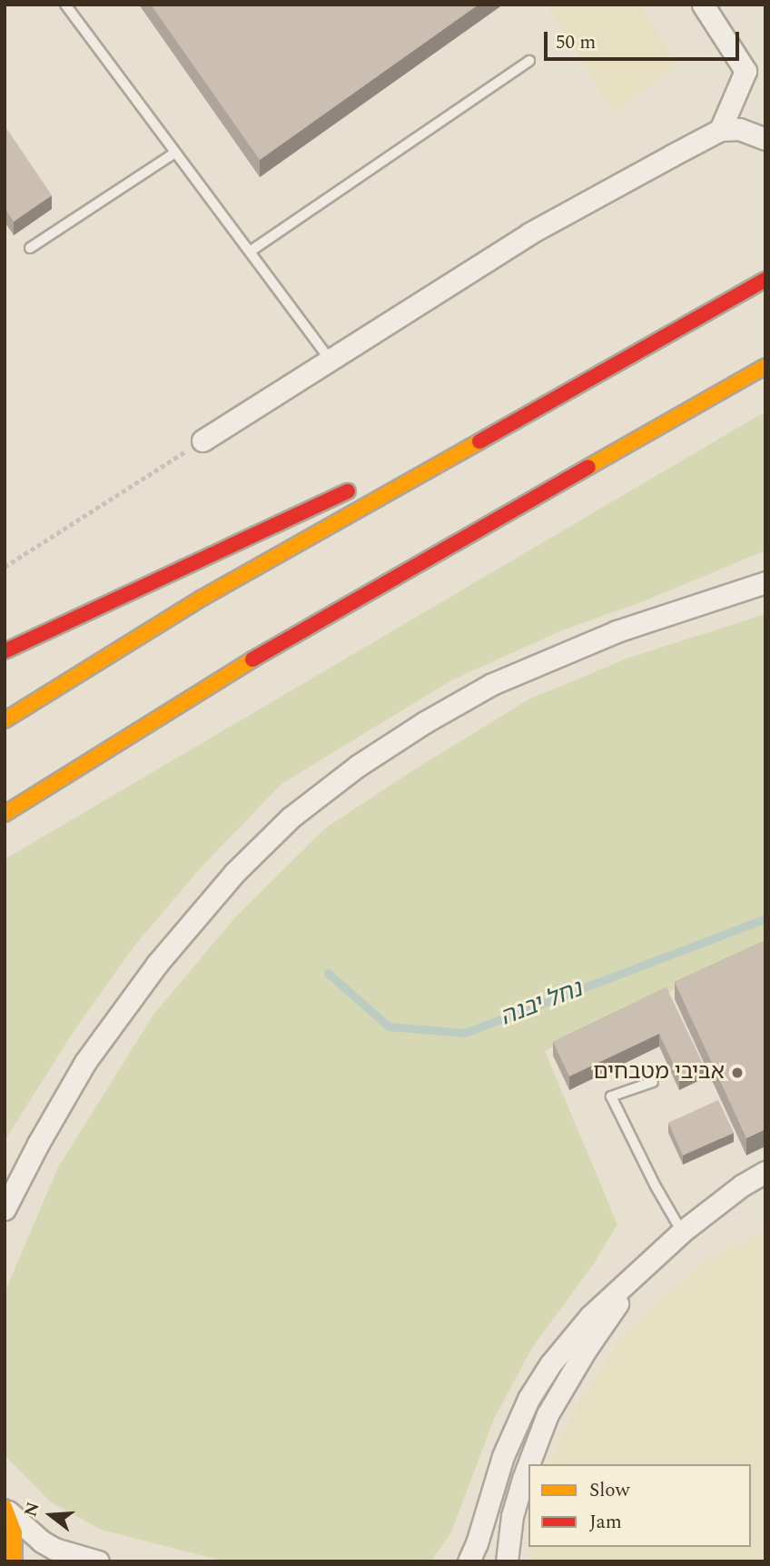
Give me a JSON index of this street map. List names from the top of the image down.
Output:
{
  "water": ["נחל יבנה"],
  "places": ["אביבי מטבחים"],
  "legend": ["Slow", "Jam"],
  "scale_bar": "50 m",
  "north": "left"
}
